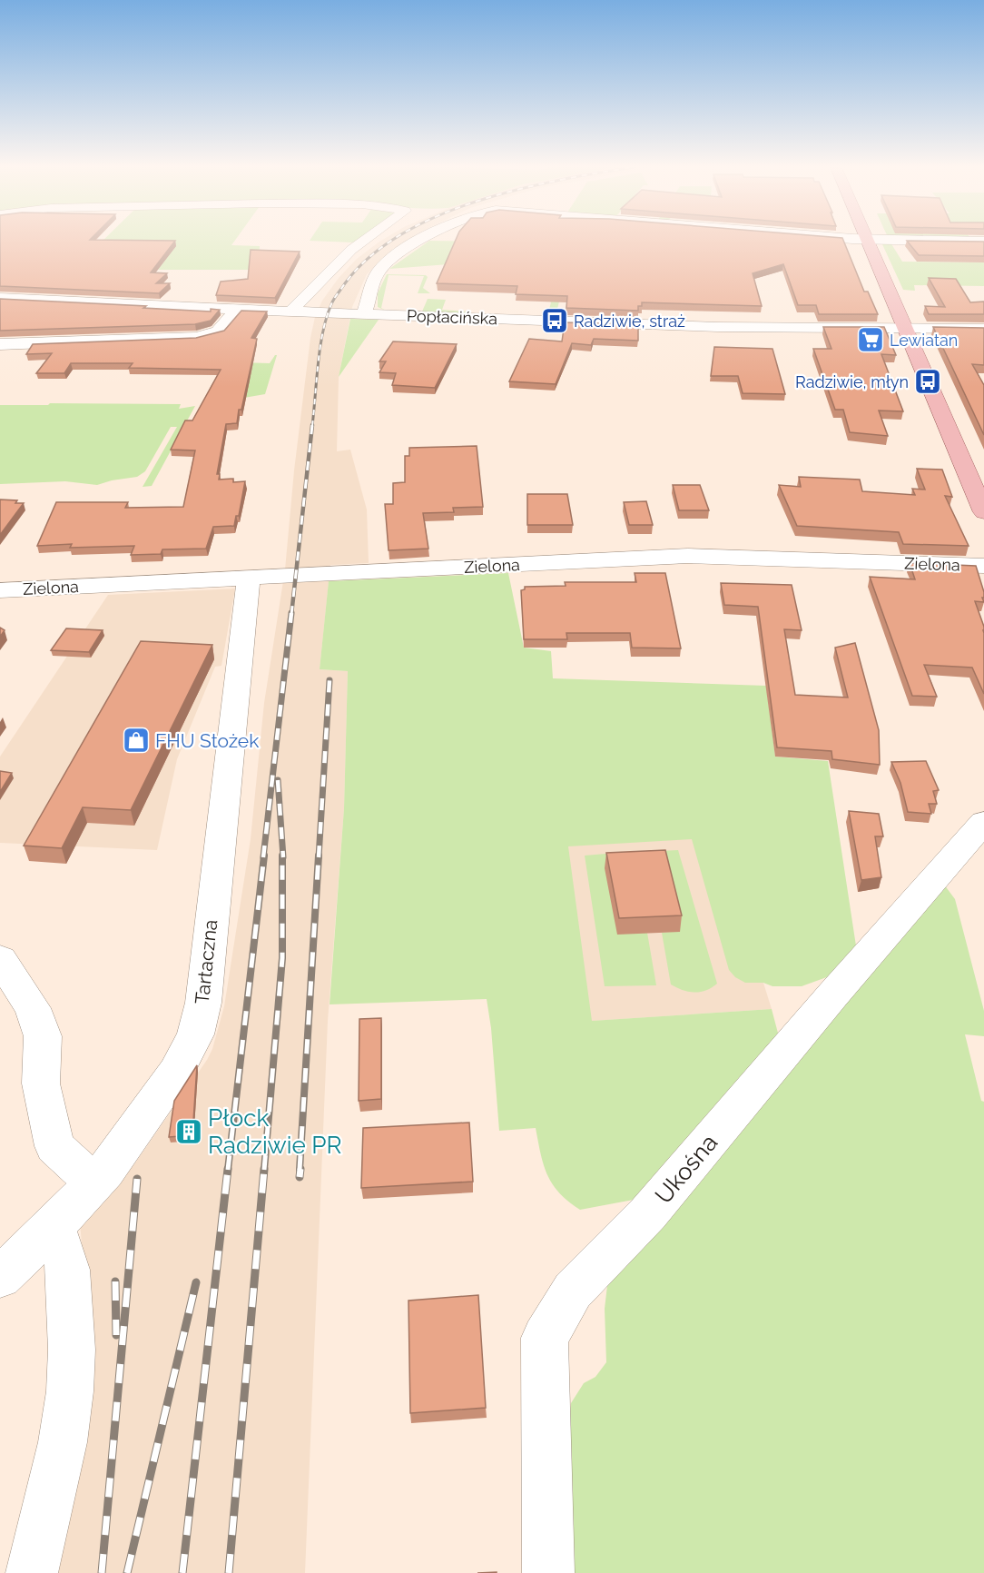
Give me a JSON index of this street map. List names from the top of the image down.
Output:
{
  "streets": {
    "street": [
      "Popłacińska",
      "Zielona",
      "Tartaczna",
      "Ukośna"
    ]
  },
  "crossings": [
    ["Zielona", "Tartaczna"]
  ],
  "places": {
    "bus stop": ["Radziwie, straż", "Radziwie, młyn"],
    "supermarket": ["Lewiatan"],
    "shop": ["FHU Stożek"],
    "building": ["Płock Radziwie PR"]
  }
}
